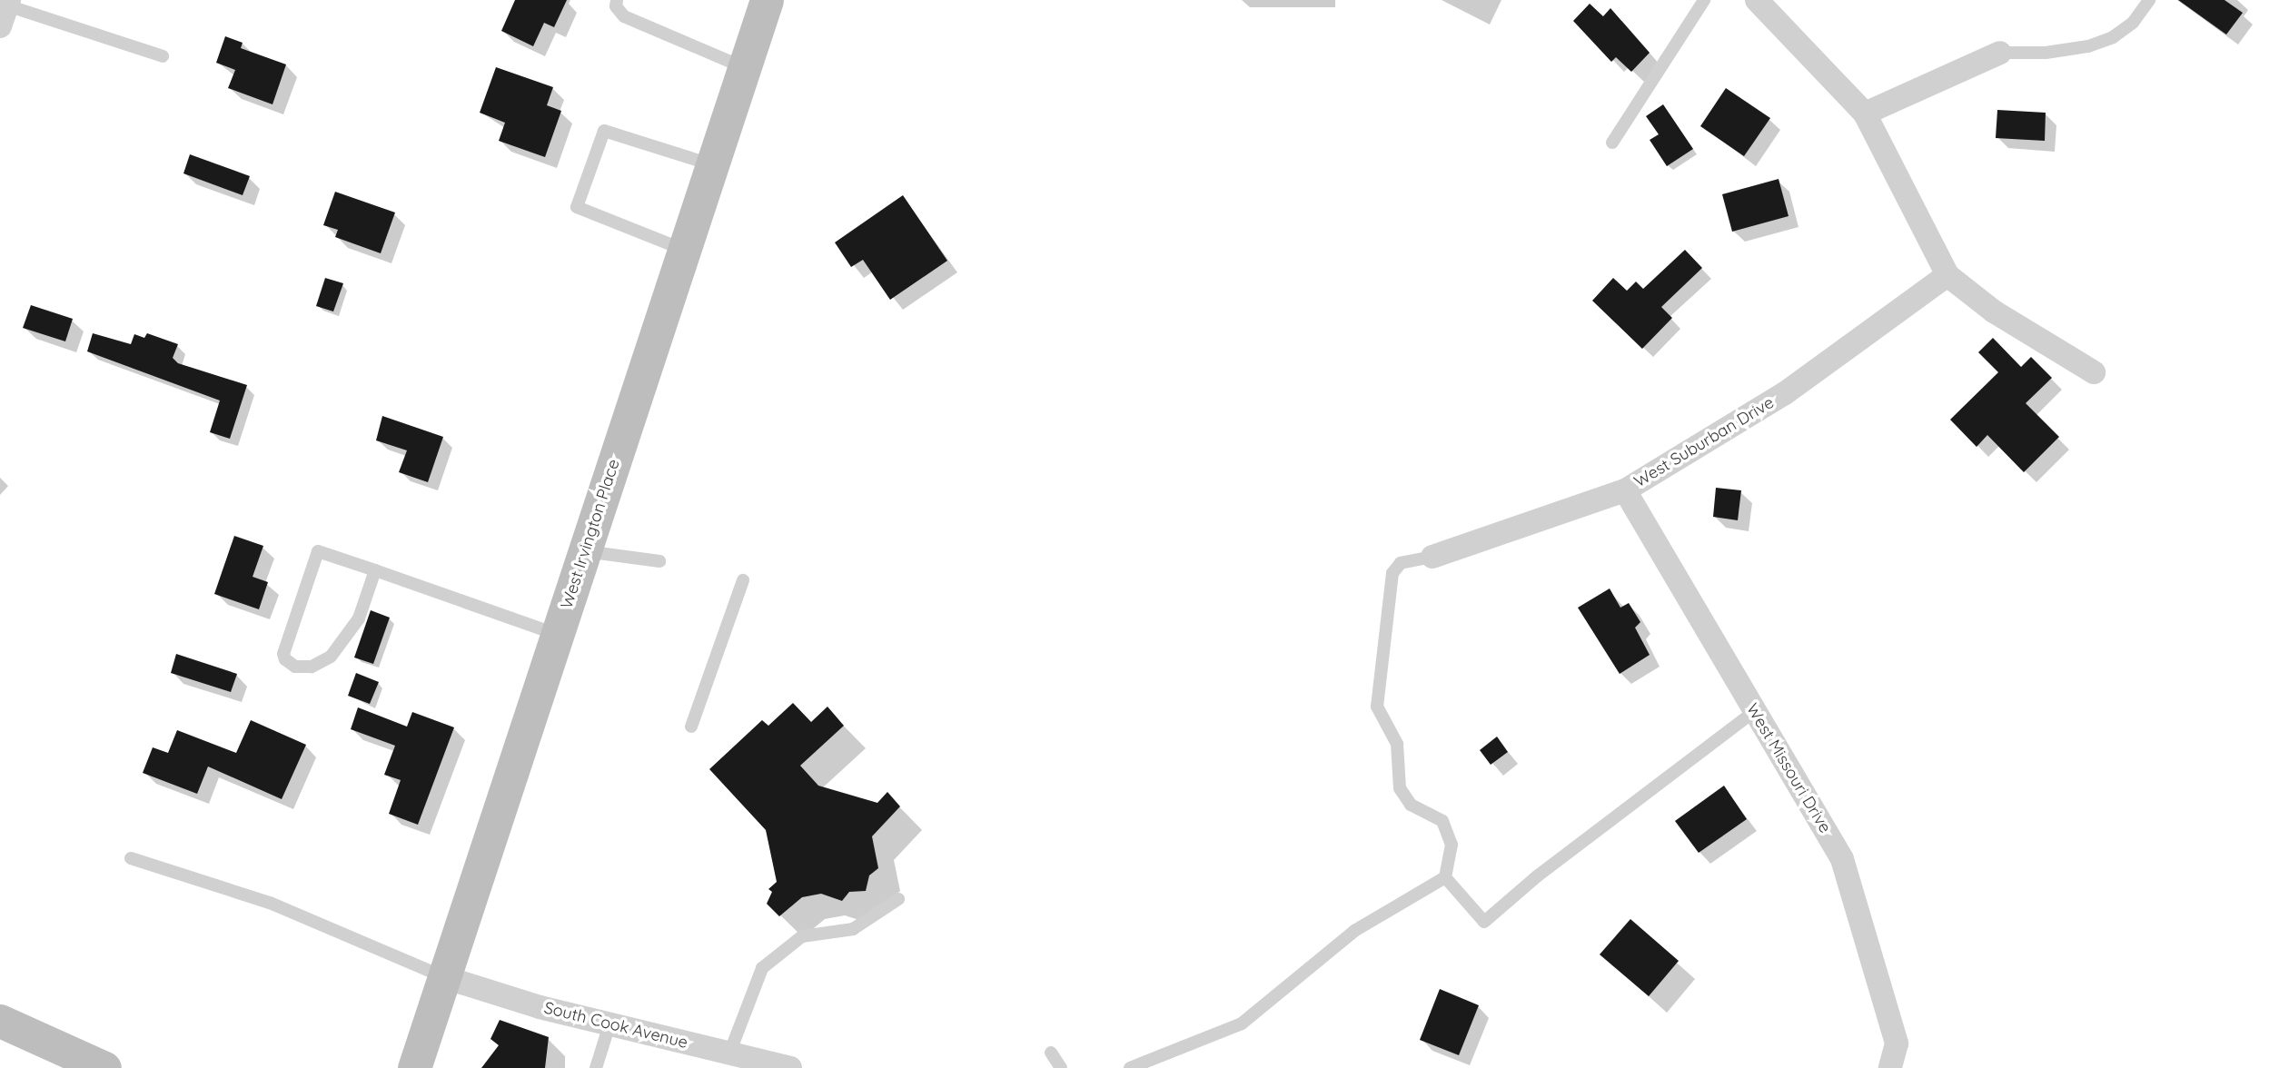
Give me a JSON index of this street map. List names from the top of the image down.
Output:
{
  "streets": {
    "street": [
      "West Suburban Drive",
      "West Irvington Place",
      "West Missouri Drive",
      "South Cook Avenue"
    ]
  },
  "crossings": [
    ["West Suburban Drive", "West Missouri Drive"],
    ["West Irvington Place", "South Cook Avenue"]
  ]
}
